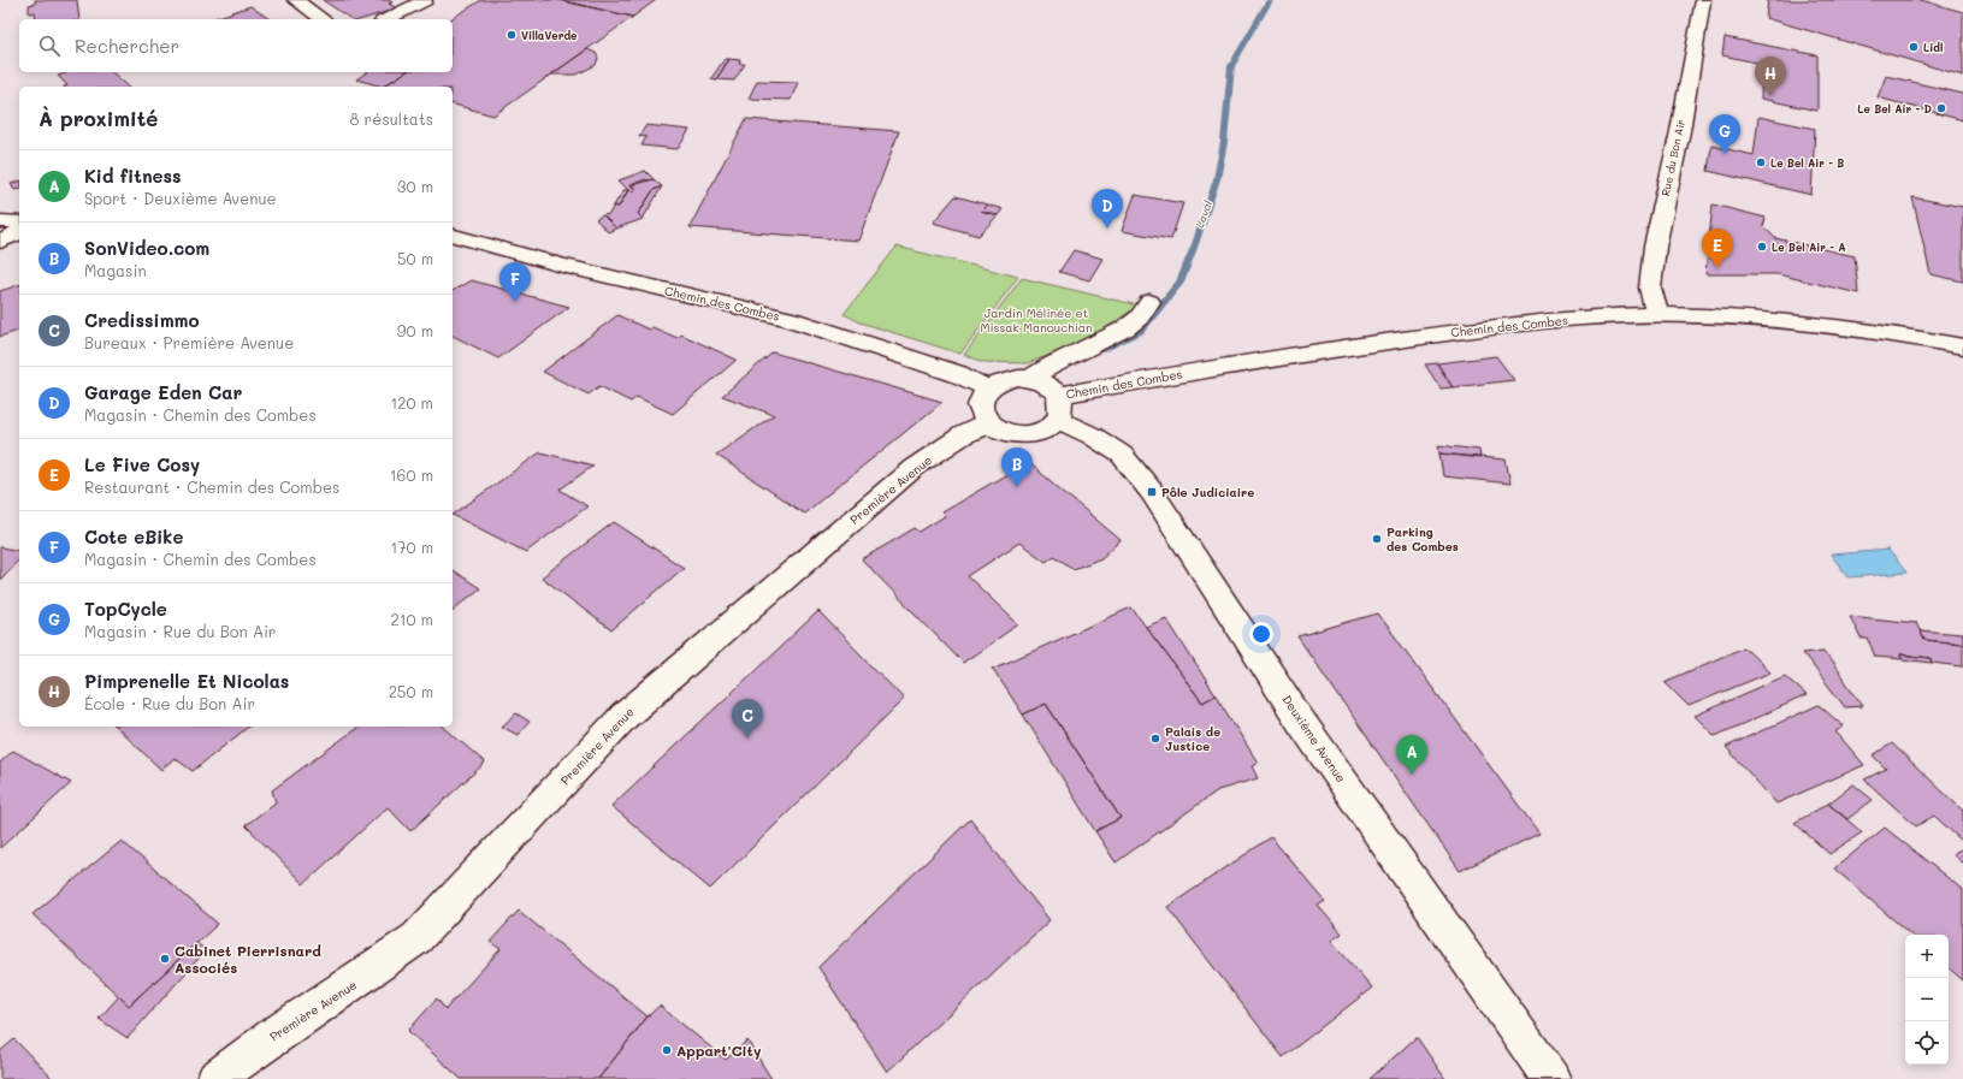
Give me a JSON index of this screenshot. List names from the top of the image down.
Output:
{
  "streets": {
    "street": [
      "Rue du Bon Air",
      "Chemin des Combes",
      "Première Avenue",
      "Deuxième Avenue"
    ]
  },
  "crossings": [
    ["Rue du Bon Air", "Chemin des Combes"],
    ["Chemin des Combes", "Première Avenue"],
    ["Chemin des Combes", "Deuxième Avenue"],
    ["Première Avenue", "Deuxième Avenue"]
  ],
  "water": ["Laval"],
  "parks": ["Jardin Mélinée et Missak Manouchian"],
  "places": {
    "other": [
      "VillaVerde",
      "Lidl",
      "Le Bel Air - D",
      "Le Bel Air - B",
      "Le Bel Air - A",
      "Parking des Combes",
      "Palais de Justice",
      "Cabinet Pierrisnard Associés",
      "Appart'City"
    ],
    "transit": ["Pôle Judiciaire"]
  },
  "page": {
    "search": "Rechercher",
    "pins": [
      "H",
      "G",
      "D",
      "E",
      "F",
      "B",
      "C",
      "A"
    ],
    "heading": ["À proximité", "8 résultats"],
    "list": [
      {
        "mark": "A",
        "name": "Kid fitness",
        "note": "Sport · Deuxième Avenue",
        "value": "30 m"
      },
      {
        "mark": "B",
        "name": "SonVideo.com",
        "note": "Magasin",
        "value": "50 m"
      },
      {
        "mark": "C",
        "name": "Credissimmo",
        "note": "Bureaux · Première Avenue",
        "value": "90 m"
      },
      {
        "mark": "D",
        "name": "Garage Eden Car",
        "note": "Magasin · Chemin des Combes",
        "value": "120 m"
      },
      {
        "mark": "E",
        "name": "Le Five Cosy",
        "note": "Restaurant · Chemin des Combes",
        "value": "160 m"
      },
      {
        "mark": "F",
        "name": "Cote eBike",
        "note": "Magasin · Chemin des Combes",
        "value": "170 m"
      },
      {
        "mark": "G",
        "name": "TopCycle",
        "note": "Magasin · Rue du Bon Air",
        "value": "210 m"
      },
      {
        "mark": "H",
        "name": "Pimprenelle Et Nicolas",
        "note": "École · Rue du Bon Air",
        "value": "250 m"
      }
    ],
    "map_buttons": ["+", "−"]
  }
}
